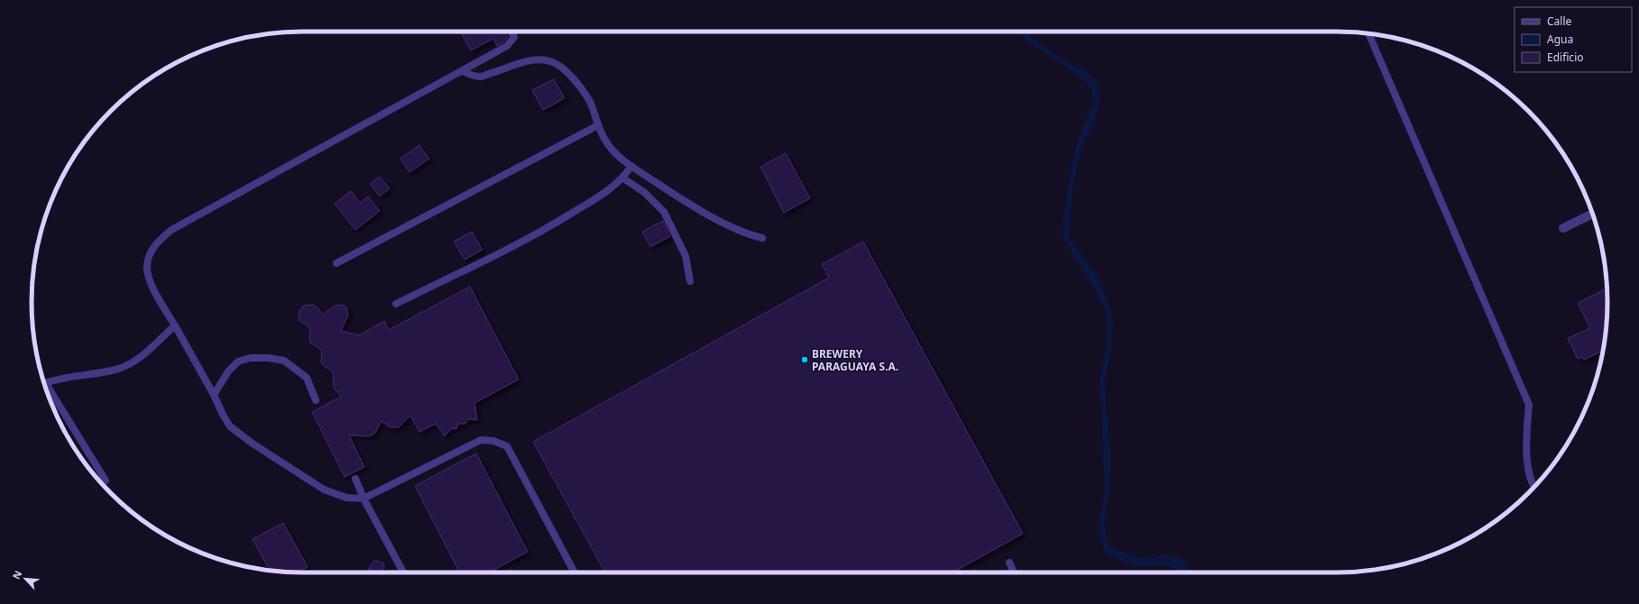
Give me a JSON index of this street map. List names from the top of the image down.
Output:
{
  "places": ["BREWERY PARAGUAYA S.A."],
  "legend": ["Calle", "Agua", "Edificio"],
  "north": "top left"
}
